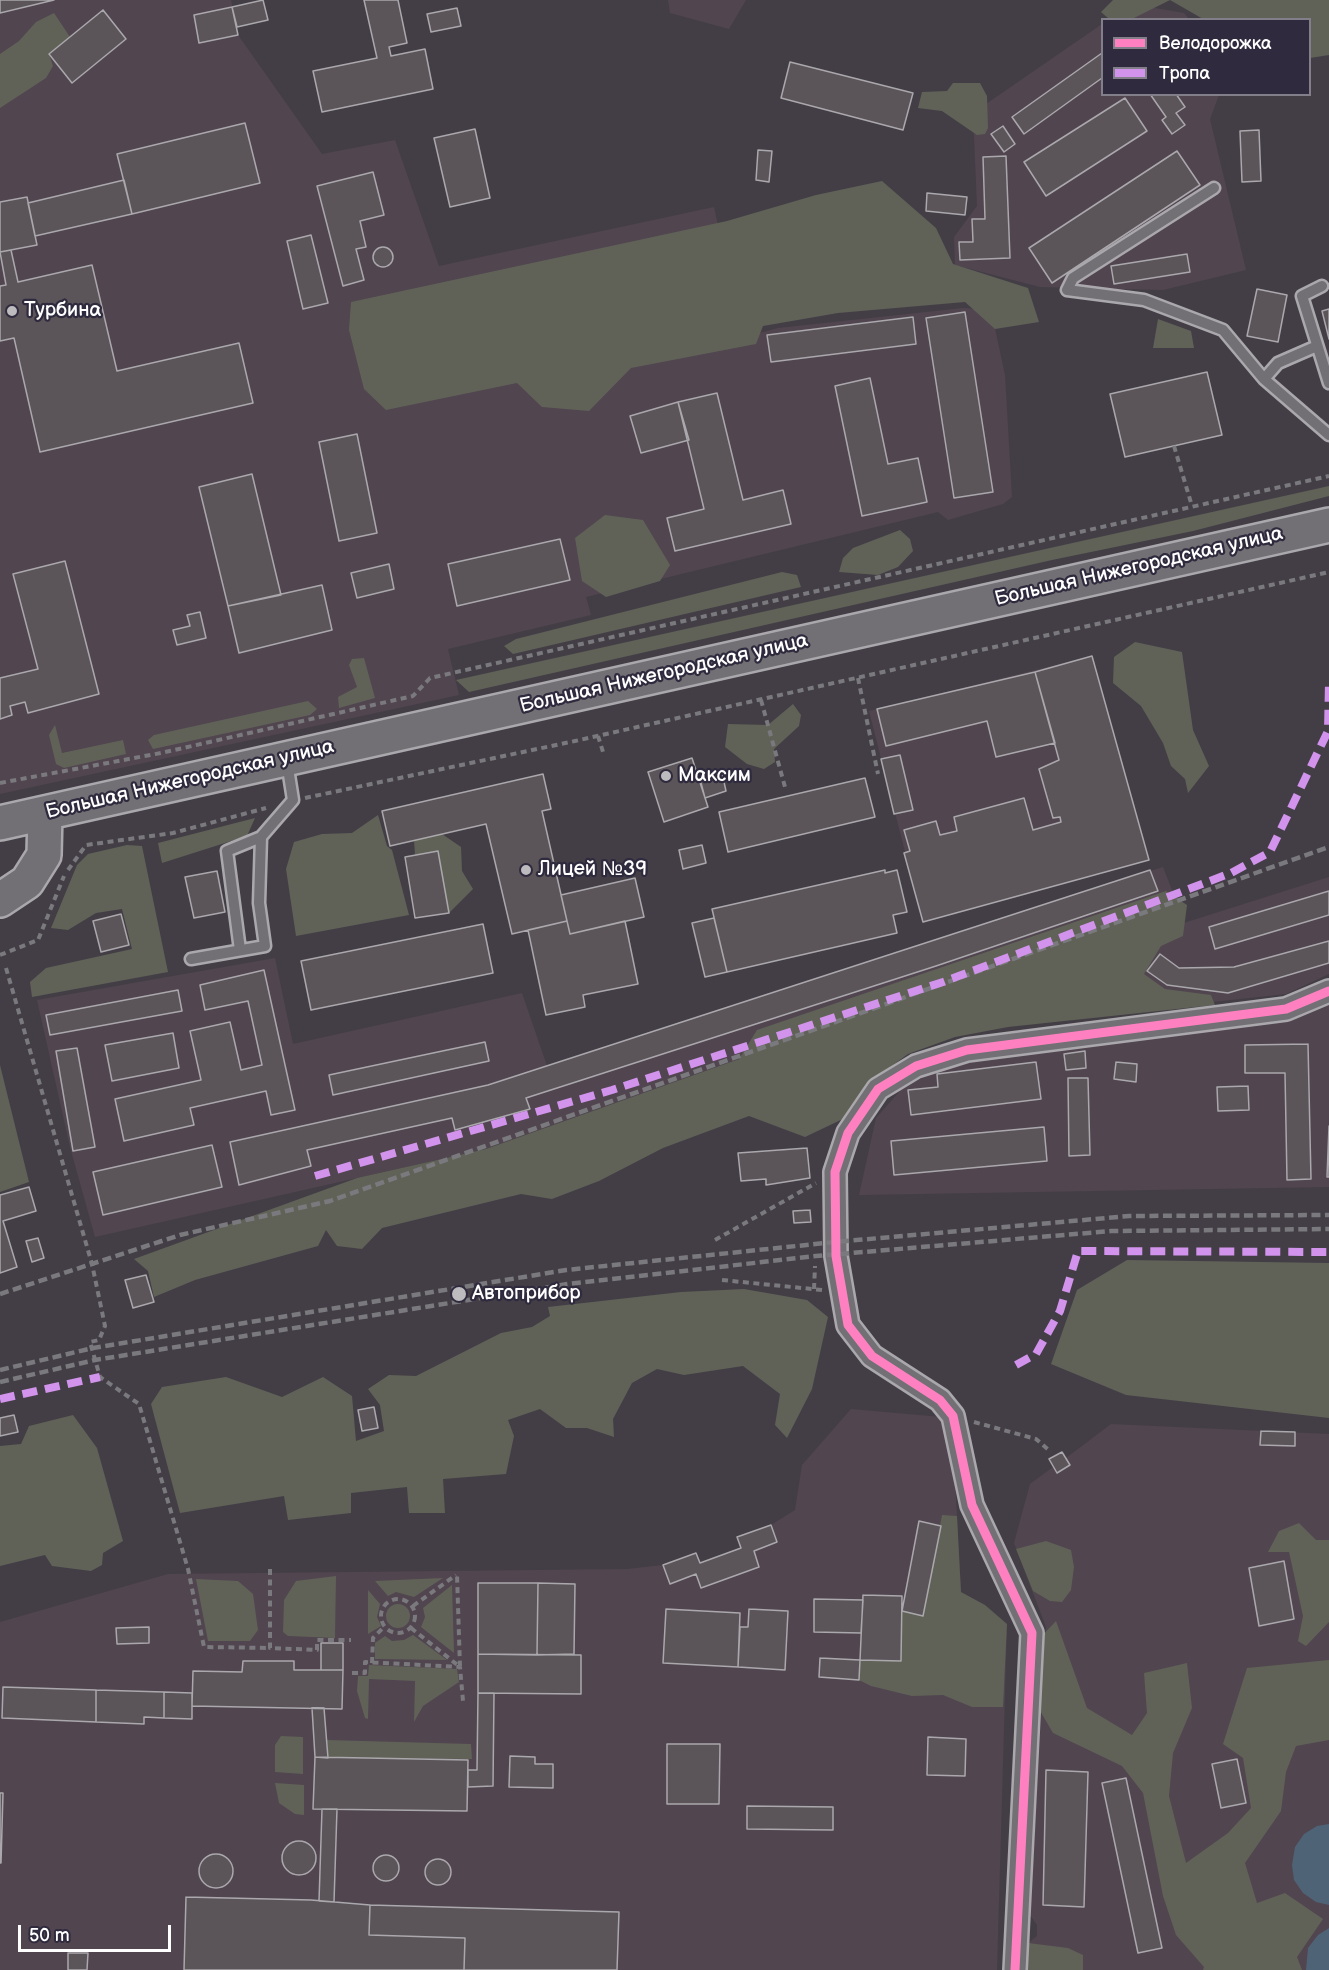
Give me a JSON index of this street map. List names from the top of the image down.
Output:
{
  "streets": {
    "main road": ["Большая Нижегородская улица"]
  },
  "places": [
    "Турбина",
    "Максим",
    "Лицей №39",
    "Автоприбор"
  ],
  "legend": ["Велодорожка", "Тропа"],
  "scale_bar": "50 m"
}
